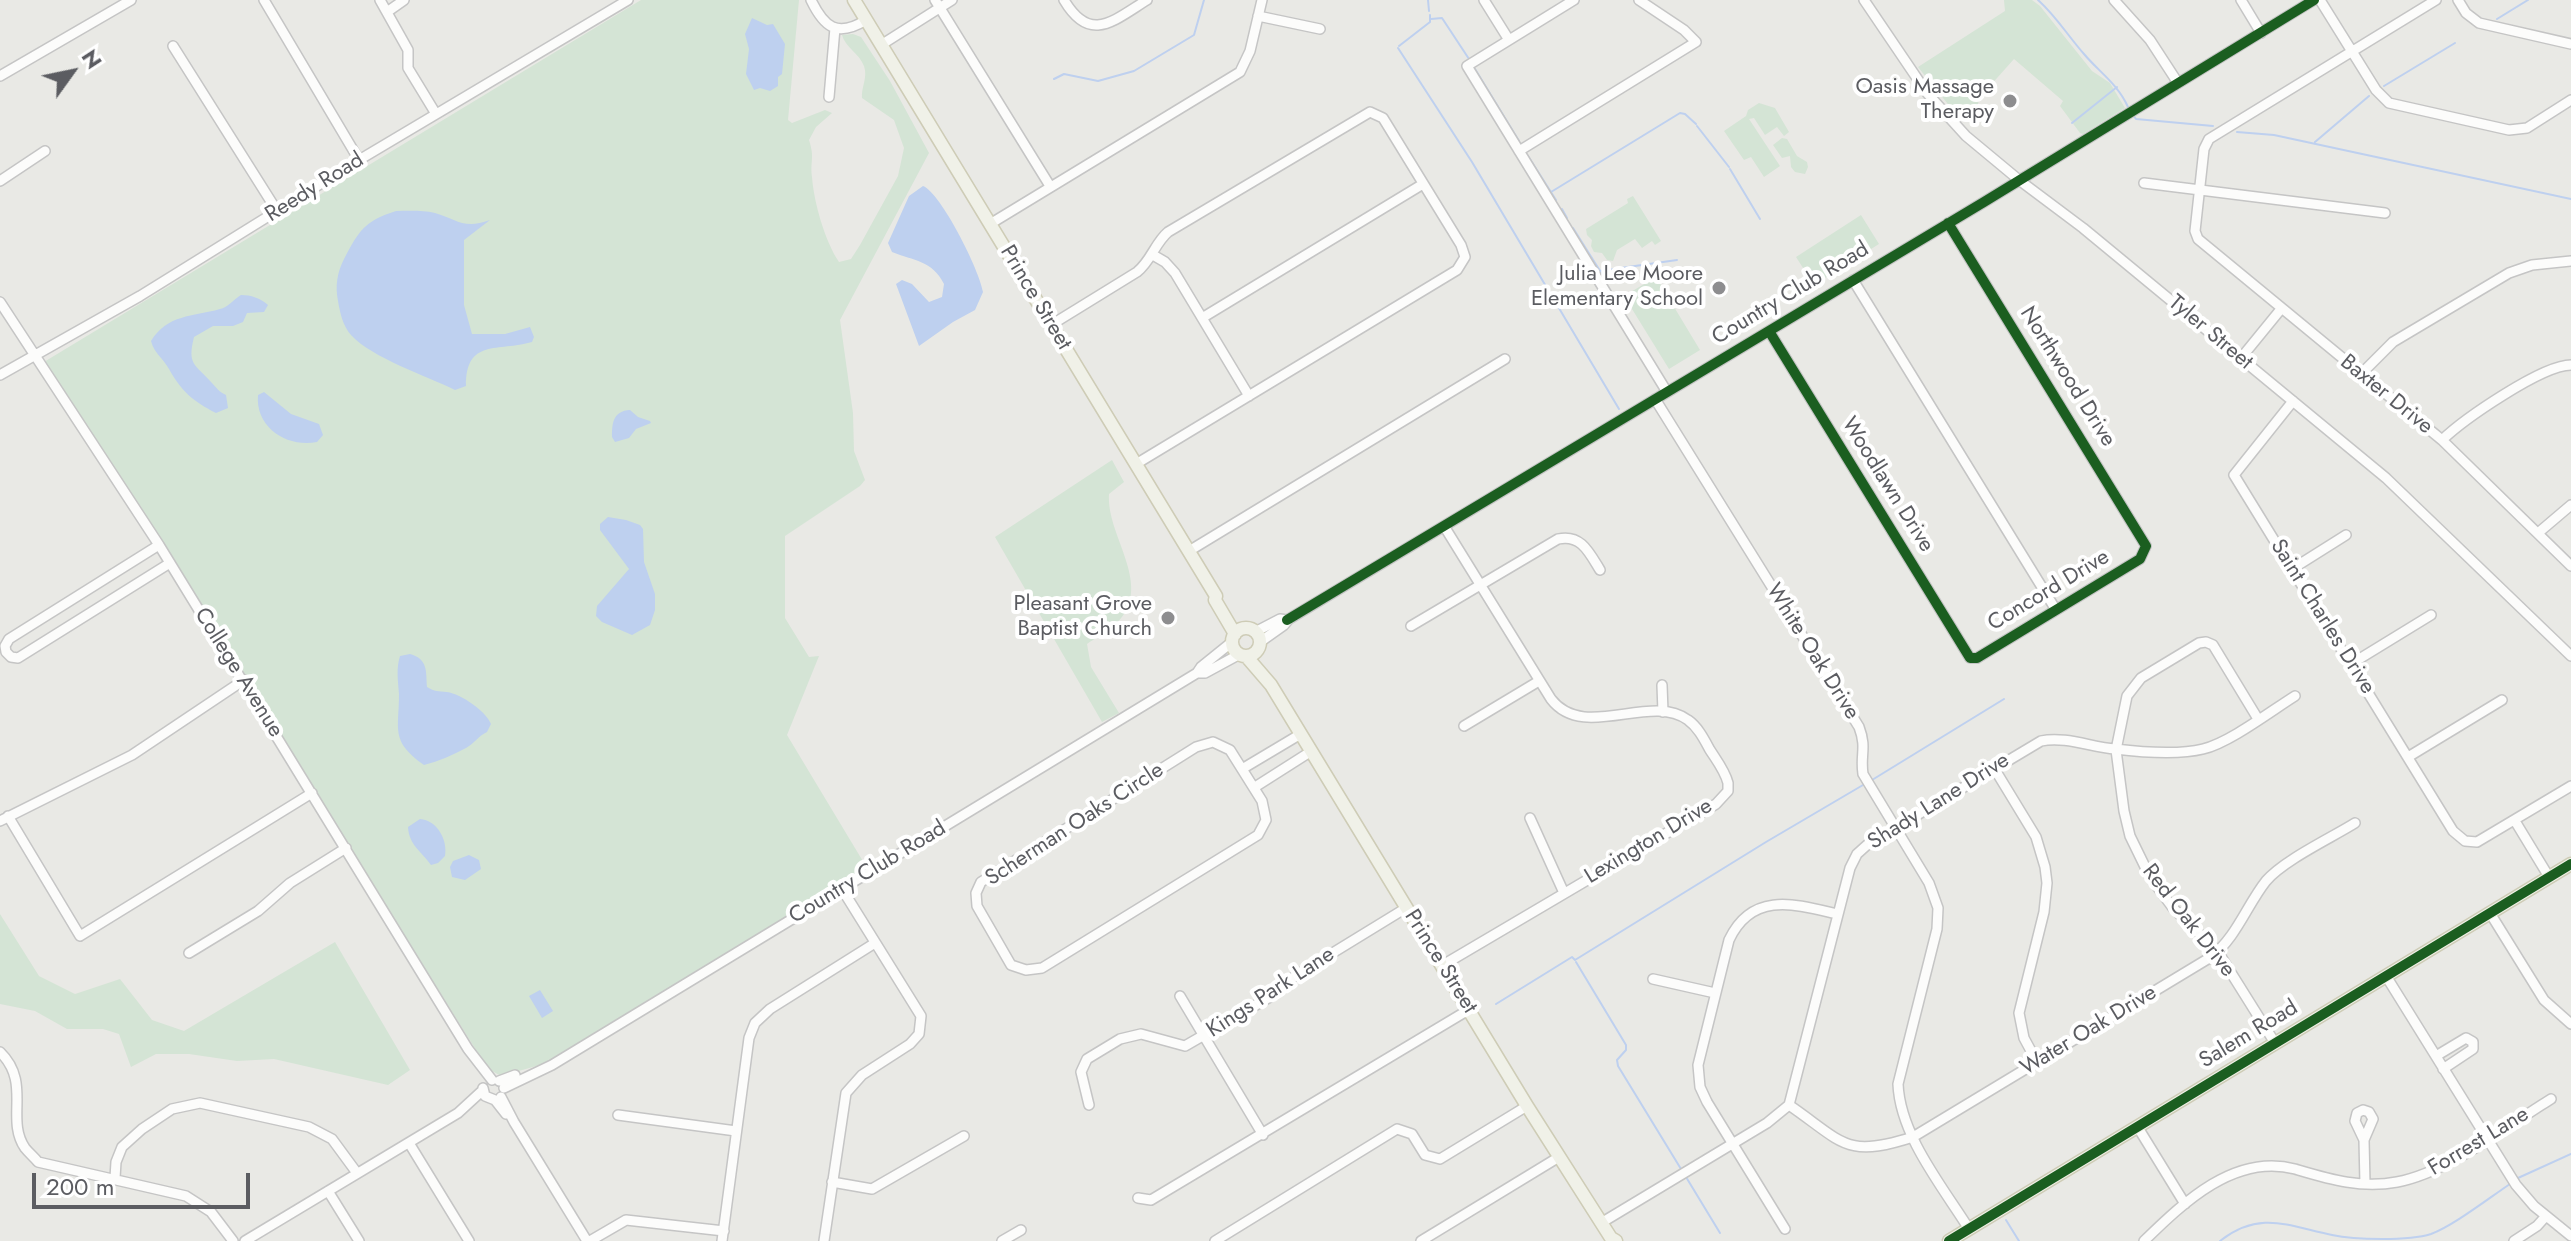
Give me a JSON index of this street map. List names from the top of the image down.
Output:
{
  "streets": {
    "main road": ["Prince Street", "Salem Road"],
    "street": [
      "Reedy Road",
      "Country Club Road",
      "Tyler Street",
      "Northwood Drive",
      "Baxter Drive",
      "Woodlawn Drive",
      "Concord Drive",
      "Saint Charles Drive",
      "White Oak Drive",
      "College Avenue",
      "Shady Lane Drive",
      "Scherman Oaks Circle",
      "Lexington Drive",
      "Red Oak Drive",
      "Kings Park Lane",
      "Water Oak Drive",
      "Forrest Lane"
    ]
  },
  "crossings": [
    ["Reedy Road", "College Avenue"],
    ["Country Club Road", "Prince Street"],
    ["Country Club Road", "Tyler Street"],
    ["Country Club Road", "Northwood Drive"],
    ["Country Club Road", "Woodlawn Drive"],
    ["Country Club Road", "White Oak Drive"],
    ["Country Club Road", "College Avenue"],
    ["Country Club Road", "Lexington Drive"],
    ["Prince Street", "Lexington Drive"],
    ["Prince Street", "Kings Park Lane"],
    ["Tyler Street", "Saint Charles Drive"],
    ["Northwood Drive", "Concord Drive"],
    ["Woodlawn Drive", "Concord Drive"],
    ["White Oak Drive", "Shady Lane Drive"],
    ["White Oak Drive", "Water Oak Drive"],
    ["White Oak Drive", "Salem Road"],
    ["Shady Lane Drive", "Red Oak Drive"],
    ["Shady Lane Drive", "Water Oak Drive"],
    ["Red Oak Drive", "Water Oak Drive"],
    ["Red Oak Drive", "Salem Road"]
  ],
  "places": ["Oasis Massage Therapy", "Julia Lee Moore Elementary School", "Pleasant Grove Baptist Church"],
  "scale_bar": "200 m",
  "north": "top right"
}
